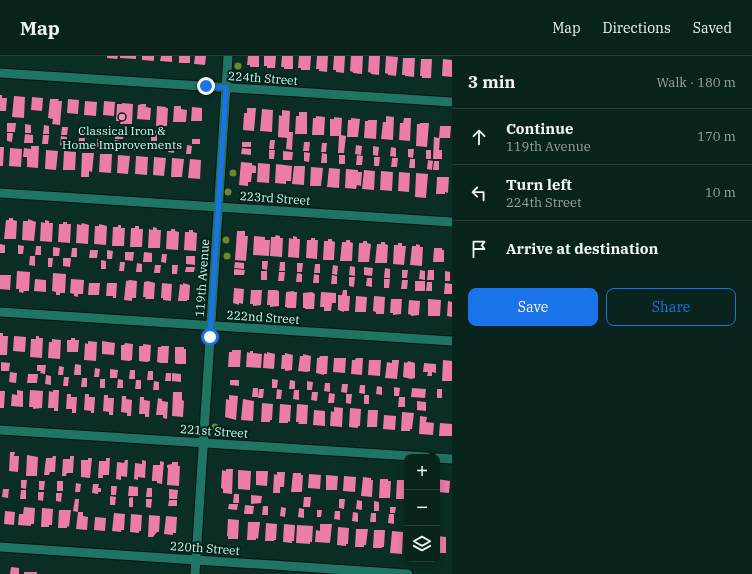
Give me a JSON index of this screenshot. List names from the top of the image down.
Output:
{
  "streets": {
    "street": [
      "224th Street",
      "223rd Street",
      "119th Avenue",
      "222nd Street",
      "221st Street",
      "220th Street"
    ]
  },
  "crossings": [
    ["224th Street", "119th Avenue"],
    ["223rd Street", "119th Avenue"],
    ["119th Avenue", "222nd Street"],
    ["119th Avenue", "221st Street"],
    ["119th Avenue", "220th Street"]
  ],
  "places": ["Classical Iron & Home Improvements"],
  "page": {
    "header": "Map",
    "nav": ["Map", "Directions", "Saved"],
    "heading": ["3 min", "Walk · 180 m"],
    "list": [
      ["Continue", "119th Avenue", "170 m"],
      ["Turn left", "224th Street", "10 m"],
      "Arrive at destination"
    ],
    "buttons": ["Save", "Share"],
    "map_buttons": ["+", "−"]
  }
}
